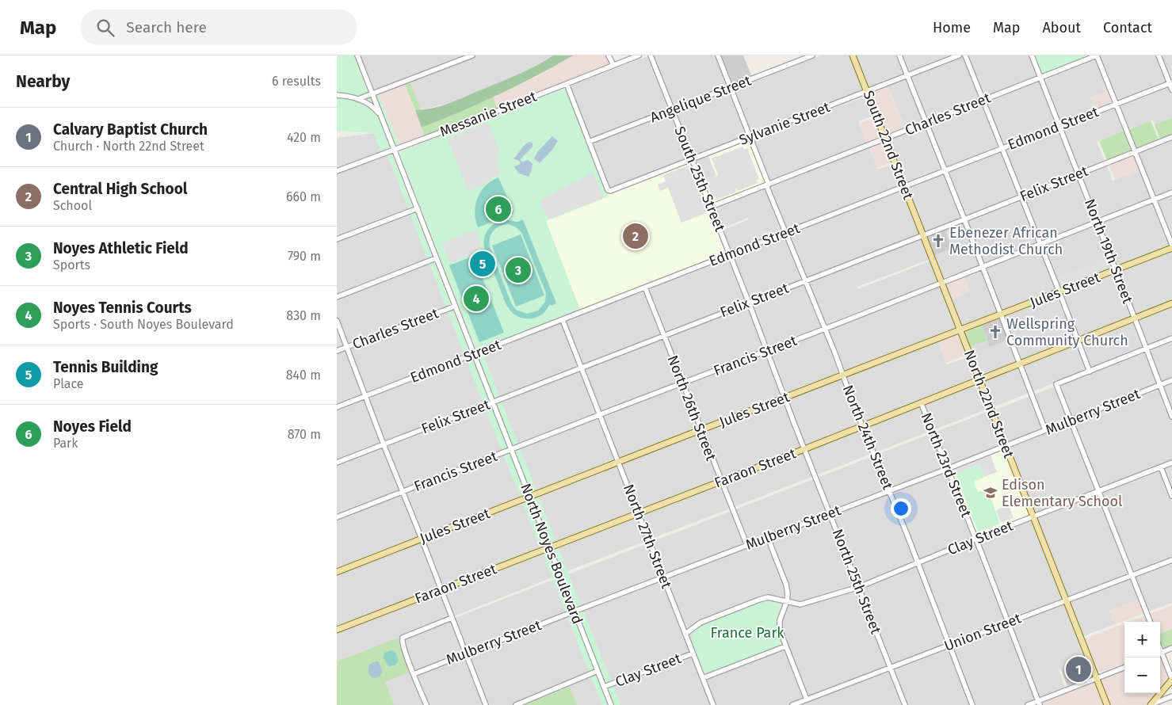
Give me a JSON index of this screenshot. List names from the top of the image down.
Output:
{
  "streets": {
    "main road": [
      "South 22nd Street",
      "Jules Street",
      "North 22nd Street",
      "Faraon Street"
    ],
    "street": [
      "Angelique Street",
      "Messanie Street",
      "Charles Street",
      "Sylvanie Street",
      "Edmond Street",
      "South 25th Street",
      "Felix Street",
      "North 19th Street",
      "Francis Street",
      "North 26th Street",
      "Mulberry Street",
      "North 24th Street",
      "North 23rd Street",
      "North 27th Street",
      "Clay Street",
      "North Noyes Boulevard",
      "North 25th Street",
      "Union Street"
    ]
  },
  "crossings": [
    ["Angelique Street", "Sylvanie Street"],
    ["Angelique Street", "South 25th Street"],
    ["Angelique Street", "North 24th Street"],
    ["Messanie Street", "North Noyes Boulevard"],
    ["Charles Street", "South 22nd Street"],
    ["Charles Street", "South 25th Street"],
    ["Charles Street", "North 19th Street"],
    ["Charles Street", "North 24th Street"],
    ["Charles Street", "North Noyes Boulevard"],
    ["Sylvanie Street", "South 22nd Street"],
    ["Sylvanie Street", "South 25th Street"],
    ["Sylvanie Street", "North 24th Street"],
    ["Edmond Street", "South 22nd Street"],
    ["Edmond Street", "South 25th Street"],
    ["Edmond Street", "North 19th Street"],
    ["Edmond Street", "North 26th Street"],
    ["Edmond Street", "North 24th Street"],
    ["Edmond Street", "North 27th Street"],
    ["Edmond Street", "North Noyes Boulevard"],
    ["South 22nd Street", "Felix Street"],
    ["South 22nd Street", "North 22nd Street"],
    ["South 25th Street", "Felix Street"],
    ["South 25th Street", "North 25th Street"],
    ["Felix Street", "North 19th Street"],
    ["Felix Street", "North 22nd Street"],
    ["Felix Street", "North 26th Street"],
    ["Felix Street", "North 24th Street"],
    ["Felix Street", "North 27th Street"],
    ["Felix Street", "North Noyes Boulevard"],
    ["Felix Street", "North 25th Street"],
    ["North 19th Street", "Jules Street"],
    ["North 19th Street", "Francis Street"],
    ["North 19th Street", "Mulberry Street"],
    ["North 19th Street", "Faraon Street"],
    ["Jules Street", "North 22nd Street"],
    ["Jules Street", "North 26th Street"],
    ["Jules Street", "North 24th Street"],
    ["Jules Street", "North 27th Street"],
    ["Jules Street", "North Noyes Boulevard"],
    ["Jules Street", "North 25th Street"],
    ["Francis Street", "North 22nd Street"],
    ["Francis Street", "North 26th Street"],
    ["Francis Street", "North 24th Street"],
    ["Francis Street", "North 27th Street"],
    ["Francis Street", "North Noyes Boulevard"],
    ["Francis Street", "North 25th Street"],
    ["North 22nd Street", "Mulberry Street"],
    ["North 22nd Street", "Faraon Street"],
    ["North 22nd Street", "Clay Street"],
    ["North 22nd Street", "Union Street"],
    ["North 26th Street", "Mulberry Street"],
    ["North 26th Street", "Faraon Street"],
    ["Mulberry Street", "North 24th Street"],
    ["Mulberry Street", "North 23rd Street"],
    ["Mulberry Street", "North 27th Street"],
    ["Mulberry Street", "North Noyes Boulevard"],
    ["Mulberry Street", "North 25th Street"],
    ["North 24th Street", "Faraon Street"],
    ["North 24th Street", "Clay Street"],
    ["North 24th Street", "Union Street"],
    ["North 23rd Street", "Faraon Street"],
    ["North 23rd Street", "Clay Street"],
    ["North 23rd Street", "Union Street"],
    ["Faraon Street", "North 27th Street"],
    ["Faraon Street", "North Noyes Boulevard"],
    ["Faraon Street", "North 25th Street"],
    ["North 27th Street", "Clay Street"],
    ["Clay Street", "North Noyes Boulevard"],
    ["Clay Street", "North 25th Street"],
    ["North 25th Street", "Union Street"]
  ],
  "parks": ["France Park"],
  "places": {
    "church": ["Ebenezer African Methodist Church", "Wellspring Community Church"],
    "school or university": ["Edison Elementary School"]
  },
  "page": {
    "header": "Map",
    "search": "Search here",
    "nav": [
      "Home",
      "Map",
      "About",
      "Contact"
    ],
    "heading": ["Nearby", "6 results"],
    "list": [
      {
        "mark": "1",
        "name": "Calvary Baptist Church",
        "note": "Church · North 22nd Street",
        "value": "420 m"
      },
      {
        "mark": "2",
        "name": "Central High School",
        "note": "School",
        "value": "660 m"
      },
      {
        "mark": "3",
        "name": "Noyes Athletic Field",
        "note": "Sports",
        "value": "790 m"
      },
      {
        "mark": "4",
        "name": "Noyes Tennis Courts",
        "note": "Sports · South Noyes Boulevard",
        "value": "830 m"
      },
      {
        "mark": "5",
        "name": "Tennis Building",
        "note": "Place",
        "value": "840 m"
      },
      {
        "mark": "6",
        "name": "Noyes Field",
        "note": "Park",
        "value": "870 m"
      }
    ],
    "pins": [
      "6",
      "2",
      "5",
      "3",
      "4",
      "1"
    ],
    "map_buttons": ["+", "−"]
  }
}
